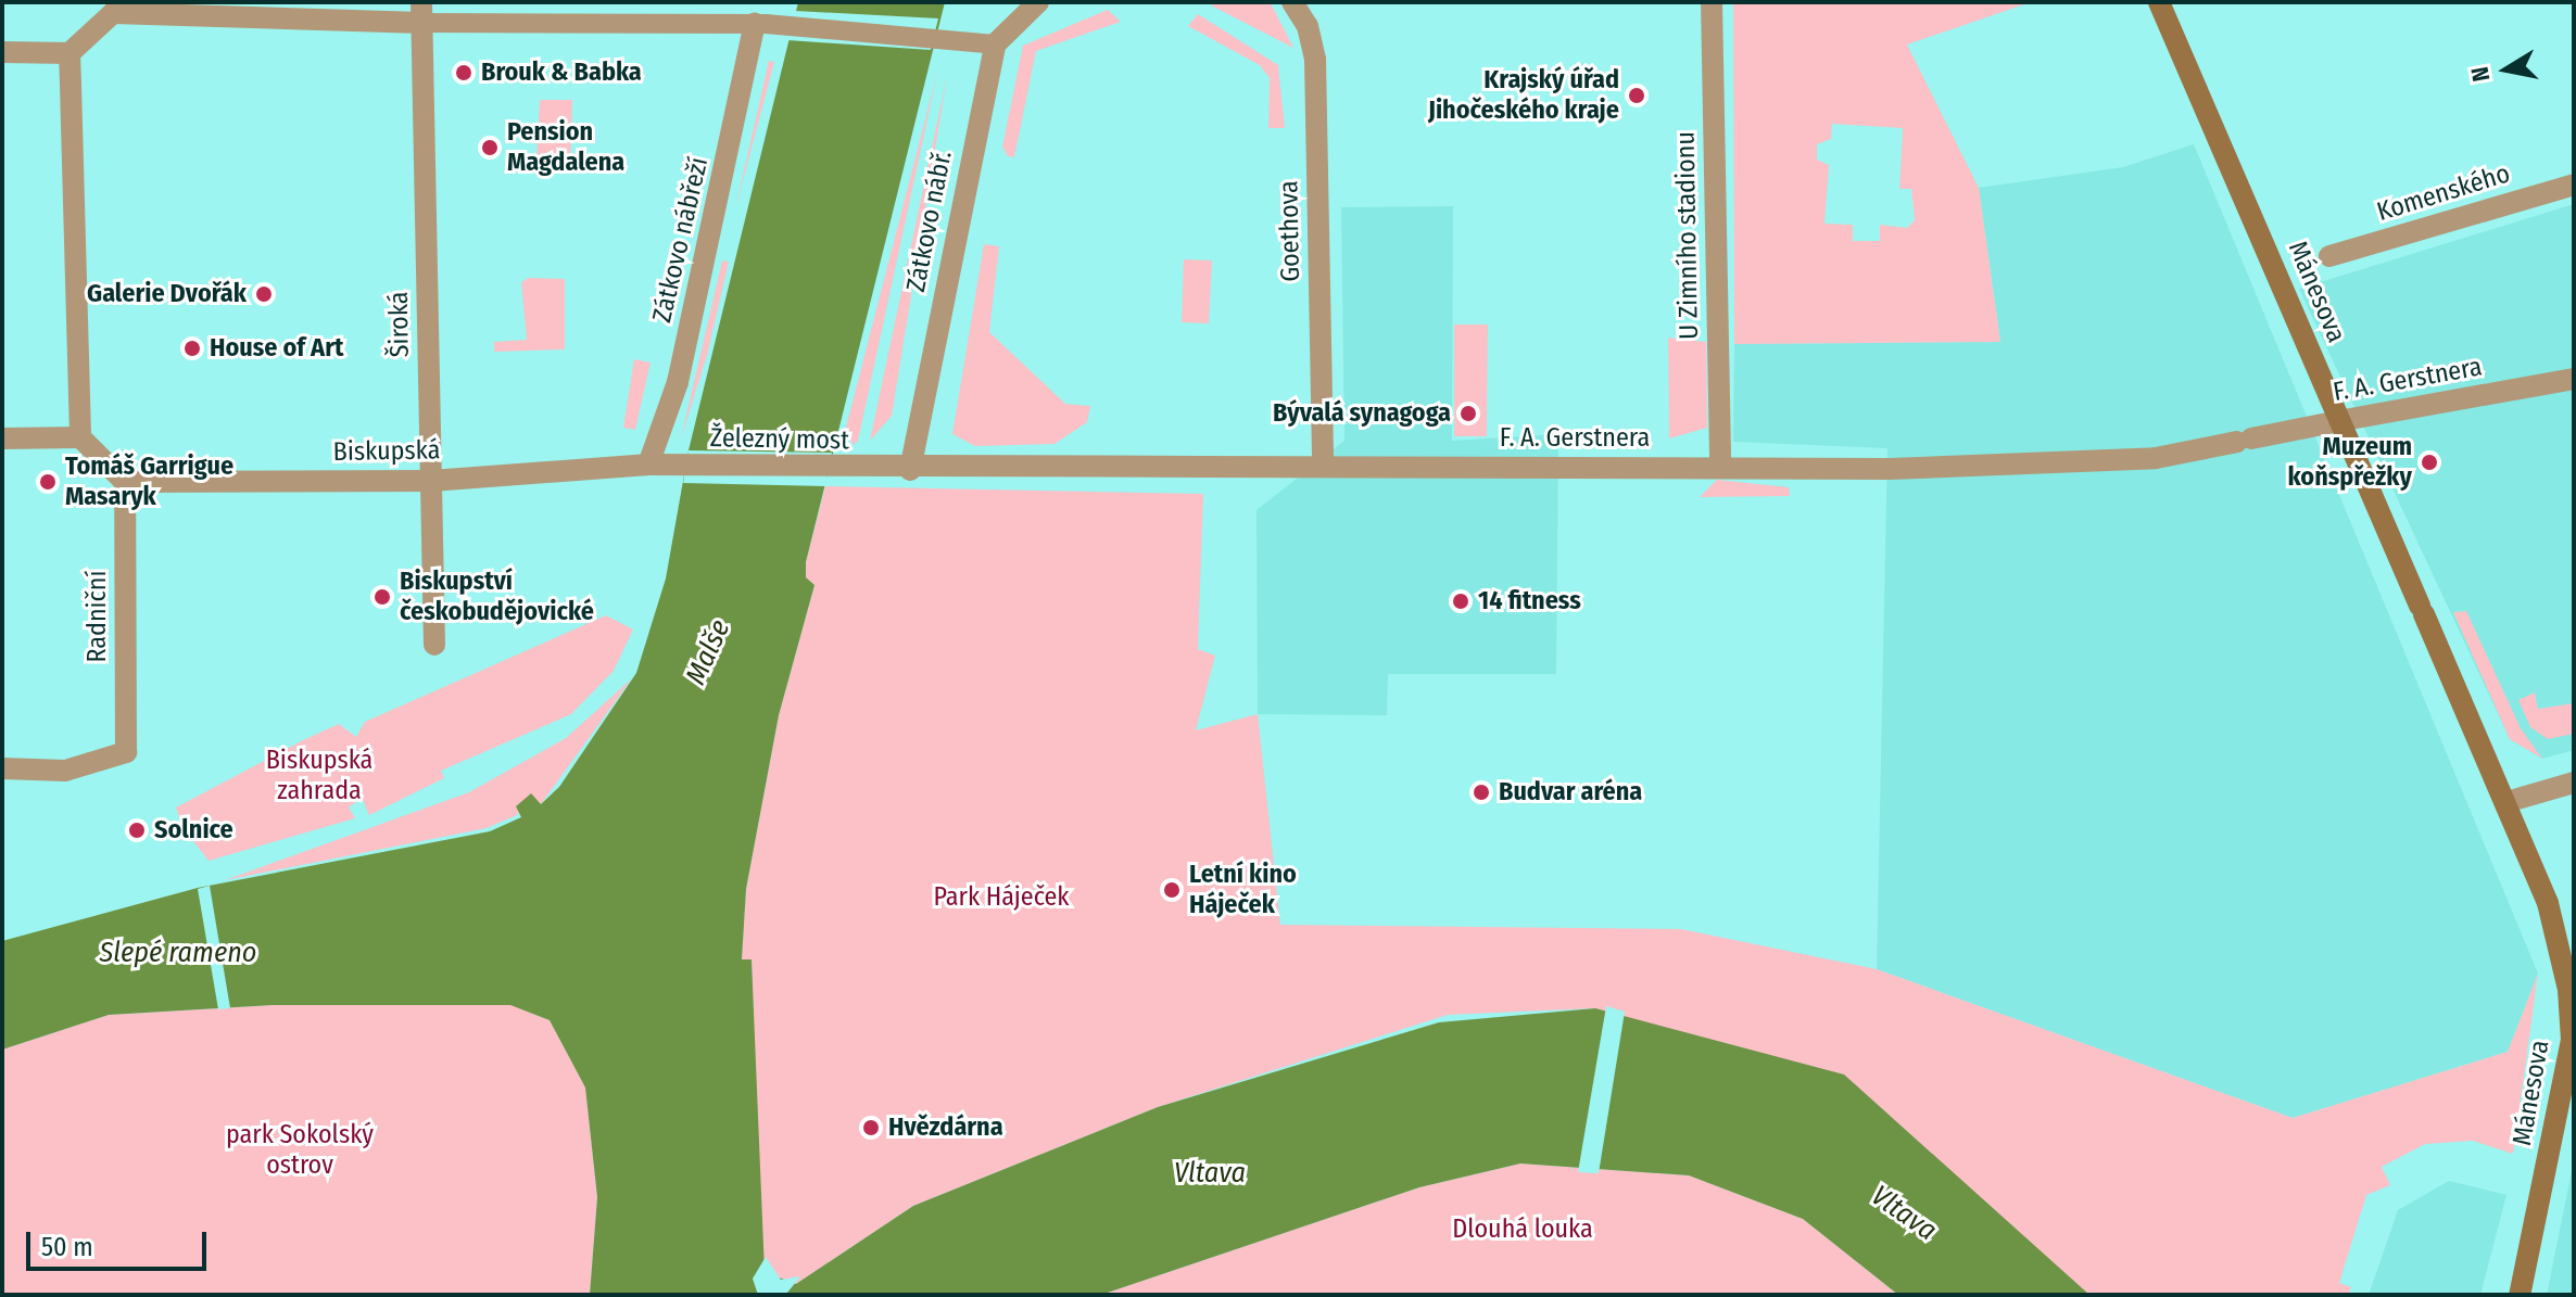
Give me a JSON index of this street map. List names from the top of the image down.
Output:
{
  "streets": {
    "main road": ["Mánesova"],
    "street": [
      "Komenského",
      "Zátkovo nábř.",
      "Goethova",
      "U Zimního stadionu",
      "Zátkovo nábřeží",
      "Široká",
      "F. A. Gerstnera",
      "Železný most",
      "Biskupská",
      "Radniční"
    ]
  },
  "crossings": [
    ["Zátkovo nábř.", "F. A. Gerstnera"],
    ["Zátkovo nábř.", "Železný most"],
    ["Goethova", "F. A. Gerstnera"],
    ["U Zimního stadionu", "F. A. Gerstnera"],
    ["Zátkovo nábřeží", "Železný most"],
    ["Zátkovo nábřeží", "Biskupská"],
    ["Mánesova", "F. A. Gerstnera"],
    ["Široká", "Biskupská"],
    ["F. A. Gerstnera", "Železný most"],
    ["Železný most", "Biskupská"],
    ["Biskupská", "Radniční"]
  ],
  "water": ["Malše", "Slepé rameno", "Vltava"],
  "parks": [
    "Biskupská zahrada",
    "Park Háječek",
    "park Sokolský ostrov",
    "Dlouhá louka"
  ],
  "places": [
    "Brouk & Babka",
    "Krajský úřad Jihočeského kraje",
    "Pension Magdalena",
    "Galerie Dvořák",
    "House of Art",
    "Bývalá synagoga",
    "Muzeum koňspřežky",
    "Tomáš Garrigue Masaryk",
    "Biskupství českobudějovické",
    "14 fitness",
    "Budvar aréna",
    "Solnice",
    "Letní kino Háječek",
    "Hvězdárna"
  ],
  "scale_bar": "50 m",
  "north": "left"
}
